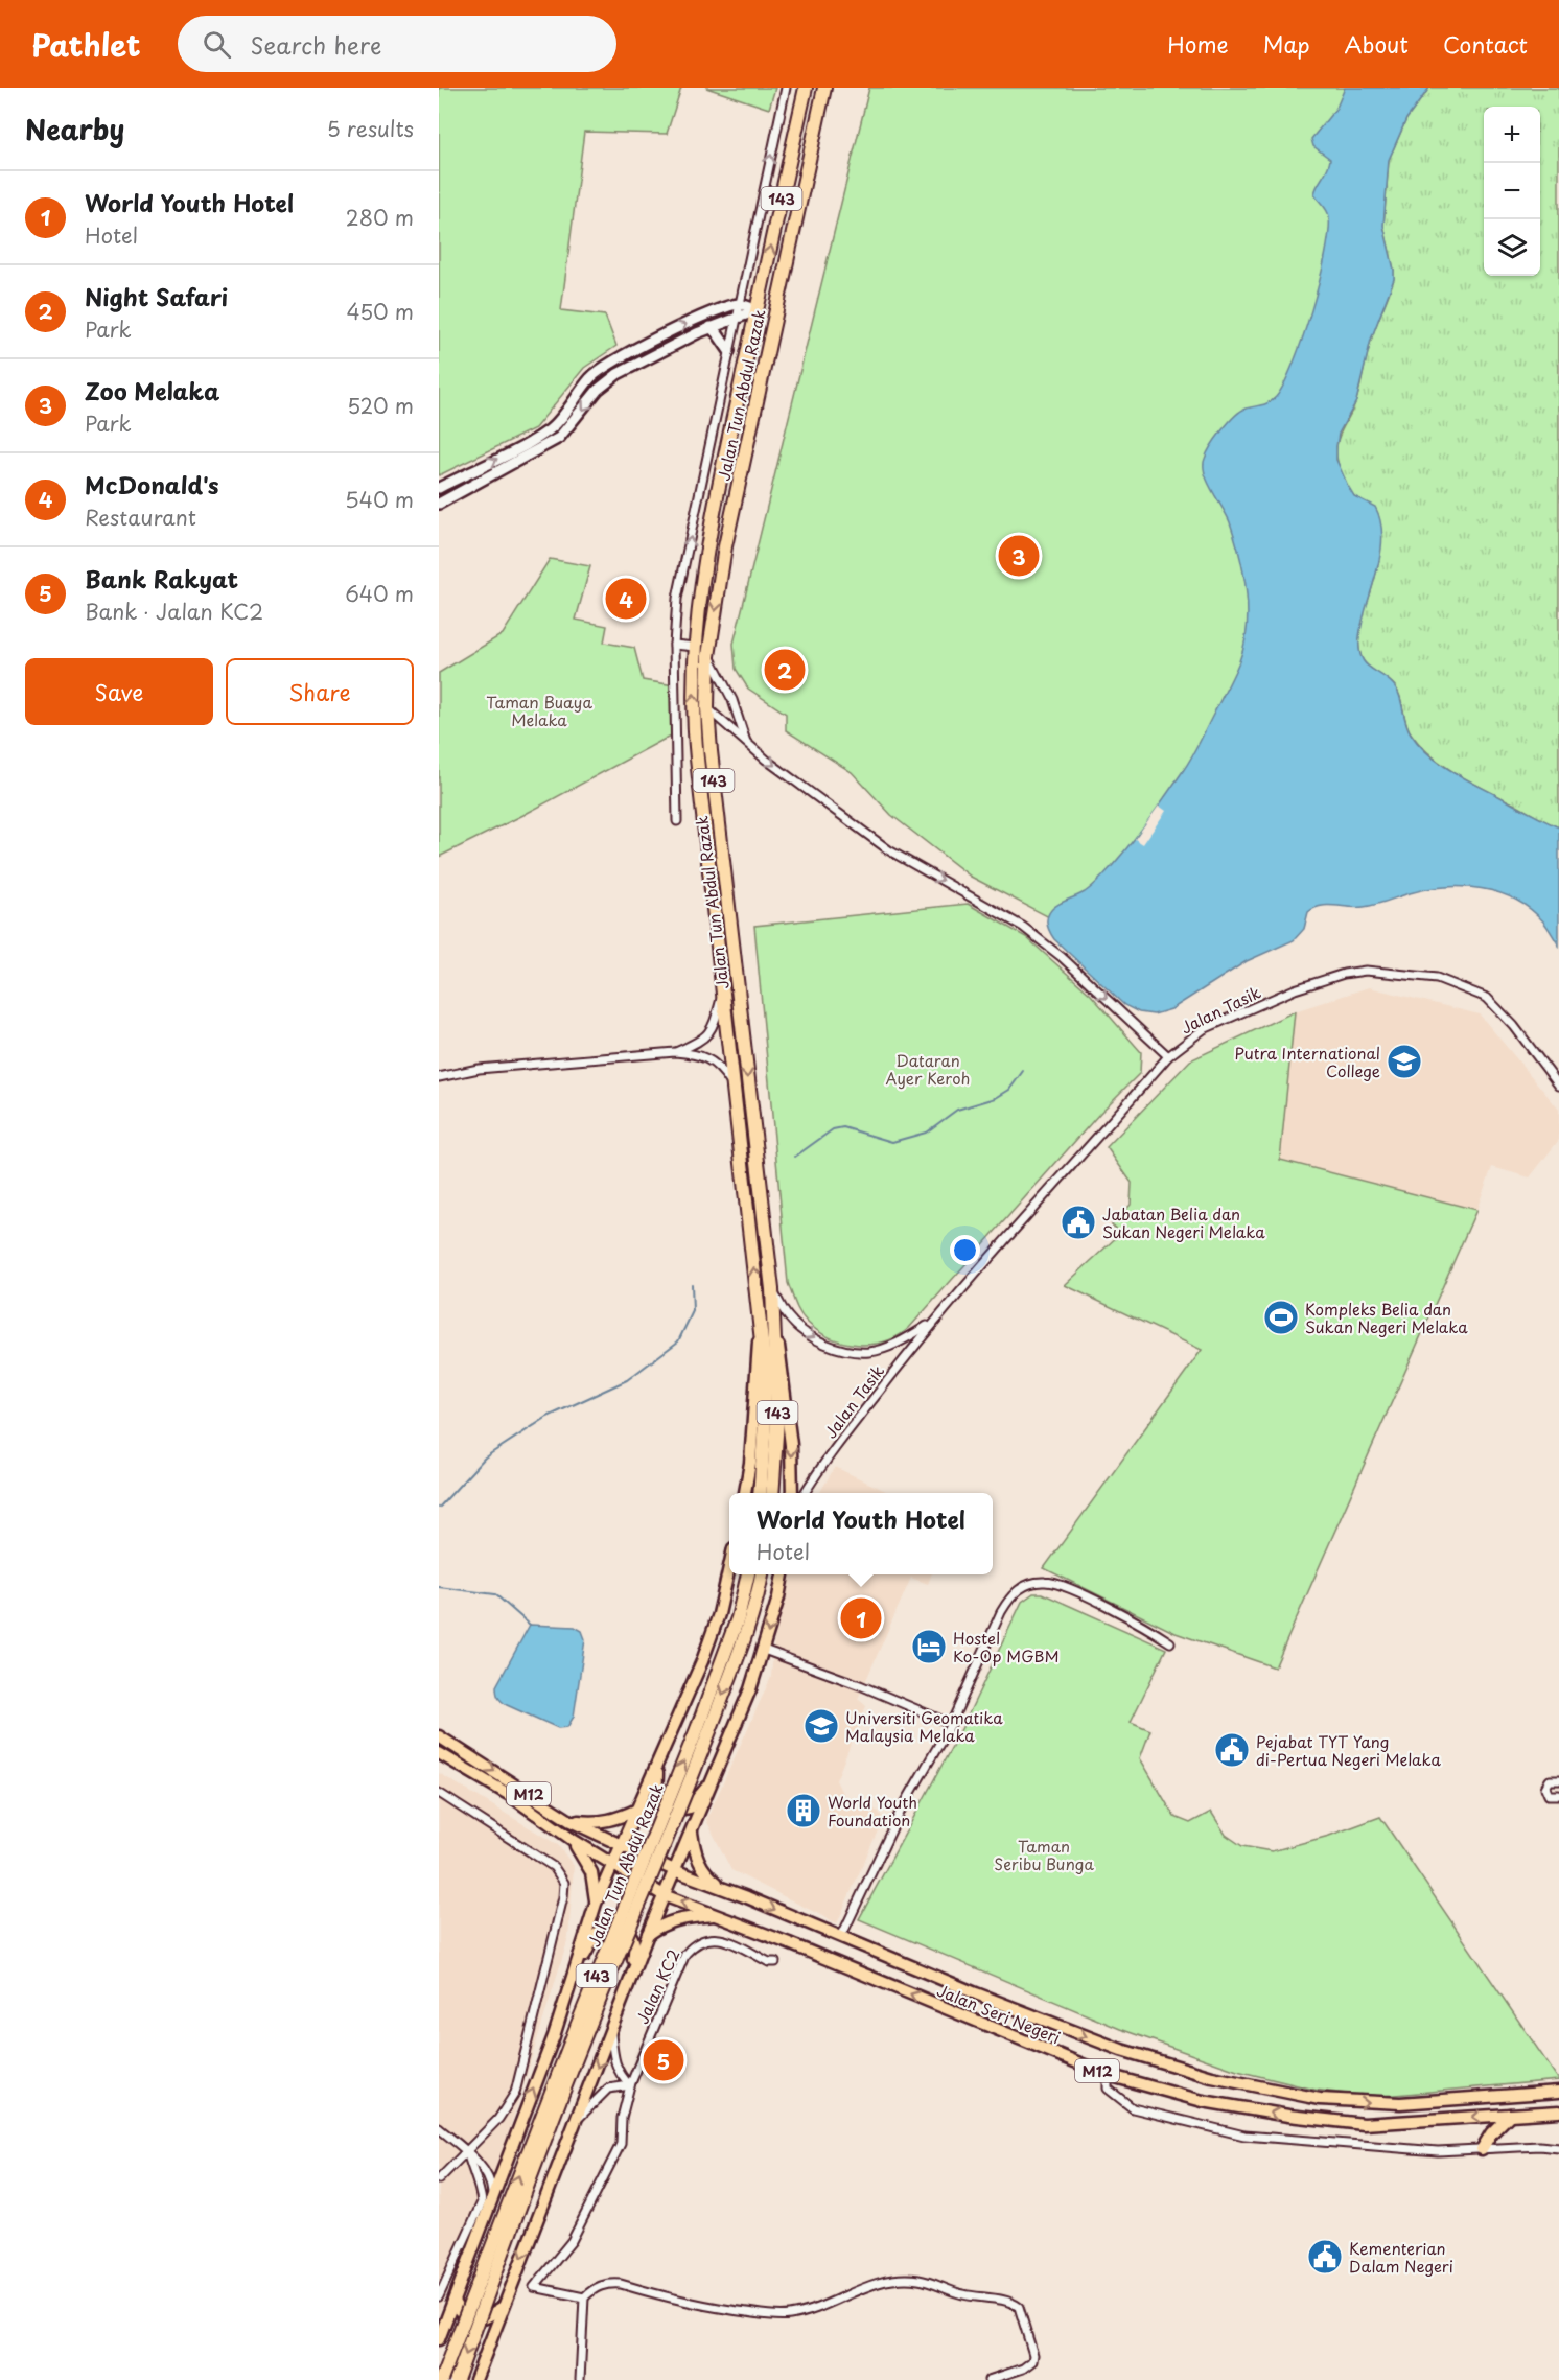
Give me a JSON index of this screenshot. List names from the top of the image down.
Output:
{
  "streets": {
    "highway": ["143", "Jalan Tun Abdul Razak"],
    "main road": ["M12", "Jalan Seri Negeri"],
    "street": ["Jalan Tasik", "Jalan KC2"]
  },
  "crossings": [
    ["Jalan Tun Abdul Razak", "Jalan Tasik"],
    ["M12", "Jalan Seri Negeri"]
  ],
  "parks": ["Taman Buaya Melaka", "Dataran Ayer Keroh", "Taman Seribu Bunga"],
  "places": {
    "school or university": ["Putra International College", "Universiti Geomatika Malaysia Melaka"],
    "public building": ["Jabatan Belia dan Sukan Negeri Melaka", "Pejabat TYT Yang di-Pertua Negeri Melaka", "Kementerian Dalam Negeri"],
    "sports": ["Kompleks Belia dan Sukan Negeri Melaka"],
    "hotel": ["Hostel Ko-Op MGBM"],
    "building": ["World Youth Foundation"]
  },
  "page": {
    "header": "Pathlet",
    "search": "Search here",
    "nav": [
      "Home",
      "Map",
      "About",
      "Contact"
    ],
    "heading": ["Nearby", "5 results"],
    "map_buttons": ["+", "−"],
    "list": [
      {
        "mark": "1",
        "name": "World Youth Hotel",
        "note": "Hotel",
        "value": "280 m"
      },
      {
        "mark": "2",
        "name": "Night Safari",
        "note": "Park",
        "value": "450 m"
      },
      {
        "mark": "3",
        "name": "Zoo Melaka",
        "note": "Park",
        "value": "520 m"
      },
      {
        "mark": "4",
        "name": "McDonald's",
        "note": "Restaurant",
        "value": "540 m"
      },
      {
        "mark": "5",
        "name": "Bank Rakyat",
        "note": "Bank · Jalan KC2",
        "value": "640 m"
      }
    ],
    "pins": [
      "3",
      "4",
      "2",
      "1",
      "5"
    ],
    "buttons": ["Save", "Share"],
    "popup": ["World Youth Hotel", "Hotel"]
  }
}
